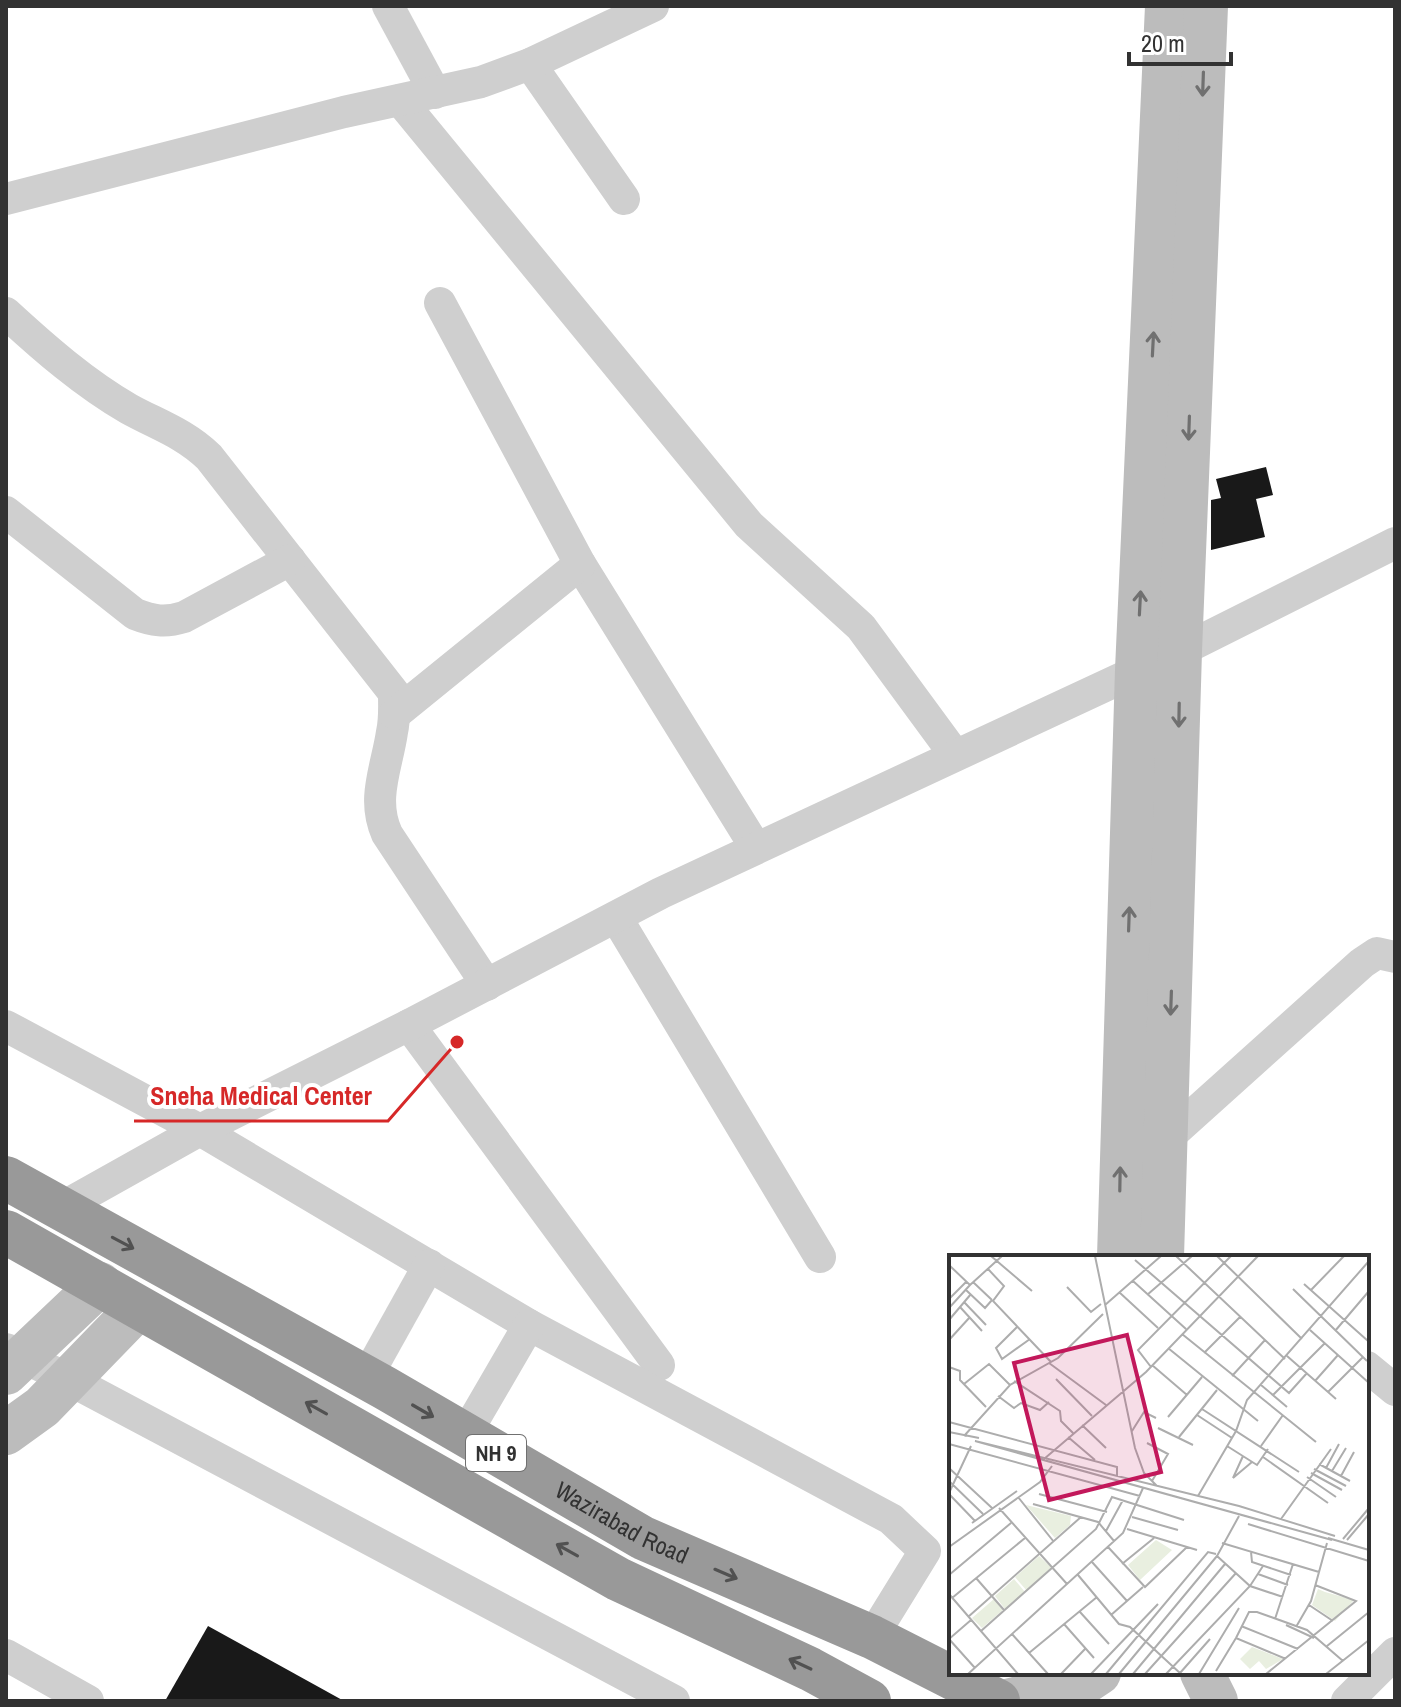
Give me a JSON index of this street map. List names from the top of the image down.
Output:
{
  "streets": {
    "highway": ["NH 9", "Wazirabad Road"]
  },
  "places": ["Sneha Medical Center"],
  "scale_bar": "20 m"
}
